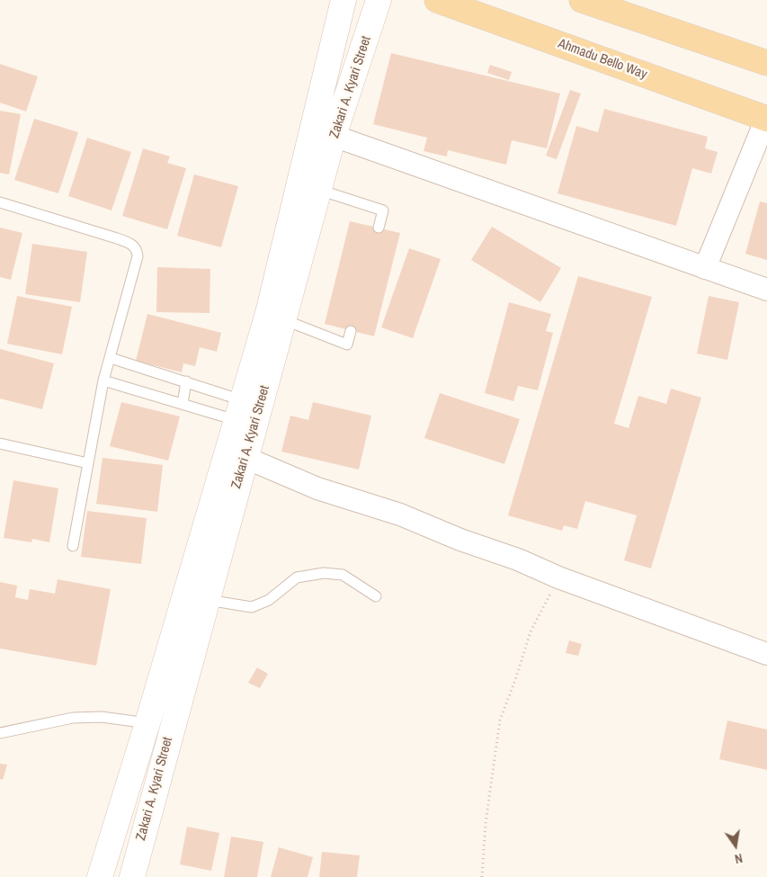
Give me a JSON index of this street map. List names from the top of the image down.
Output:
{
  "streets": {
    "main road": ["Ahmadu Bello Way"],
    "street": ["Zakari A. Kyari Street"]
  },
  "north": "bottom"
}
